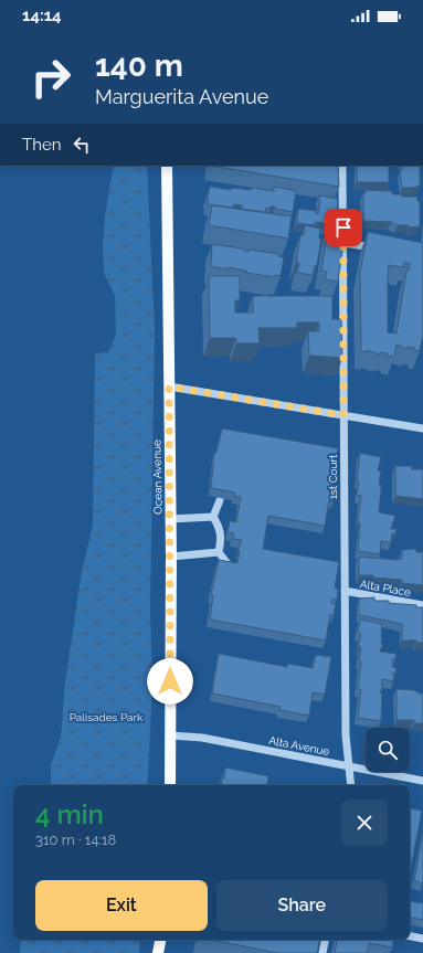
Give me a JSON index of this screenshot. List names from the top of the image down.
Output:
{
  "streets": {
    "main road": ["Ocean Avenue"],
    "street": ["1st Court", "Alta Place", "Alta Avenue"]
  },
  "crossings": [
    ["Ocean Avenue", "Alta Avenue"],
    ["1st Court", "Alta Place"],
    ["1st Court", "Alta Avenue"]
  ],
  "parks": ["Palisades Park"],
  "page": {
    "status": "14:14",
    "turn": ["140 m", "Marguerita Avenue"],
    "then": "Then",
    "heading": ["4 min", "310 m · 14:18"],
    "buttons": ["Exit", "Share"]
  }
}
